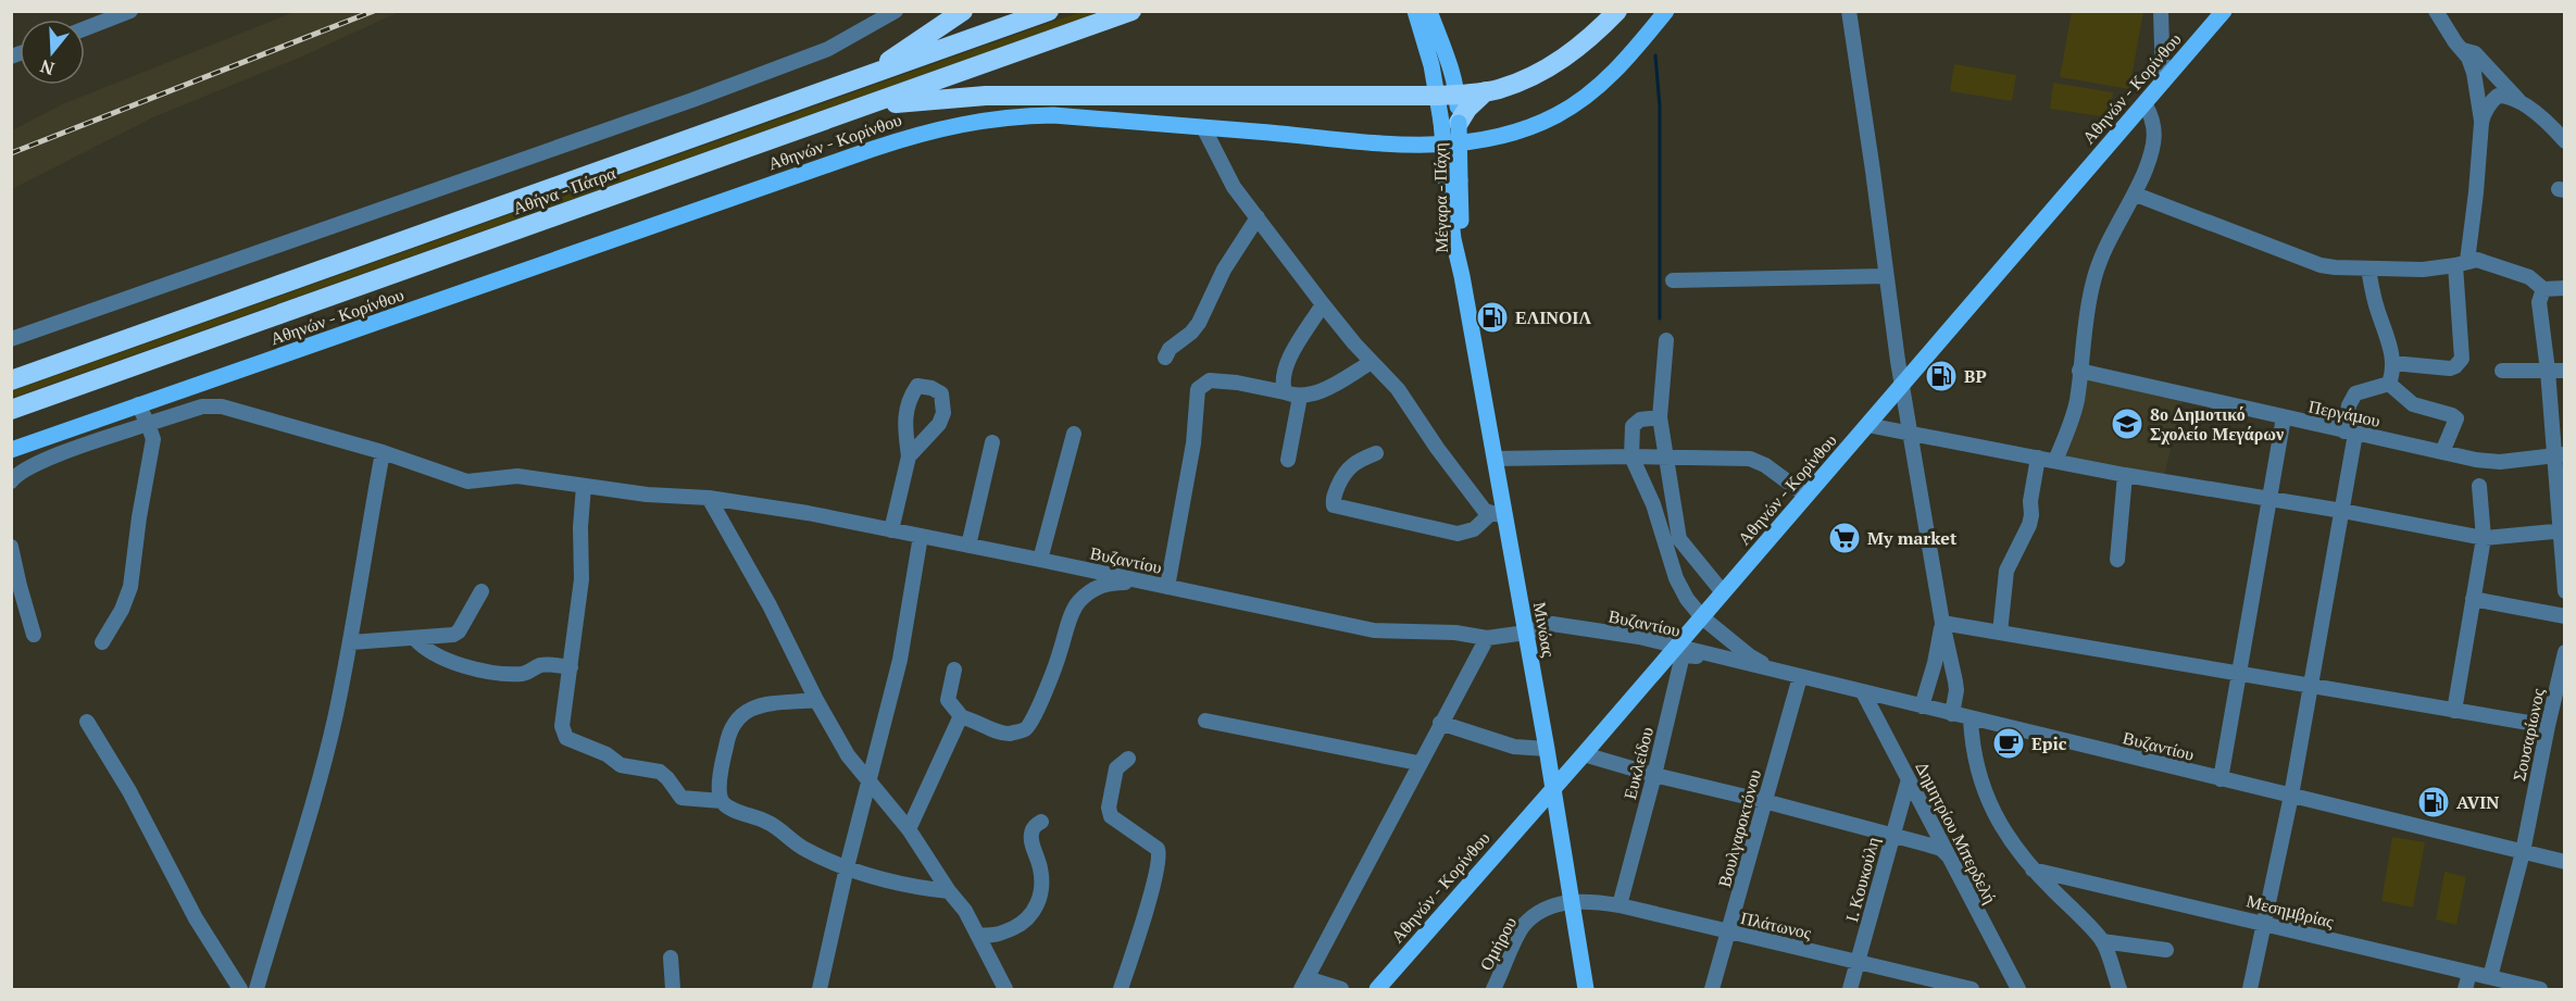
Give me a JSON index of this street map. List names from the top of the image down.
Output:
{
  "streets": {
    "highway": ["Αθήνα - Πάτρα"],
    "main road": ["Αθηνών - Κορίνθου", "Μέγαρα - Πάχη", "Μινώας"],
    "street": [
      "Περγάμου",
      "Βυζαντίου",
      "Σουσαρίωνος",
      "Ευκλείδου",
      "Βουλγαροκτόνου",
      "Δημητρίου Μπερδελή",
      "Ι. Κουκούλη",
      "Μεσημβρίας",
      "Πλάτωνος",
      "Ομήρου"
    ]
  },
  "crossings": [
    ["Αθηνών - Κορίνθου", "Βυζαντίου"],
    ["Αθηνών - Κορίνθου", "Μινώας"],
    ["Μέγαρα - Πάχη", "Μινώας"],
    ["Βυζαντίου", "Μινώας"],
    ["Βυζαντίου", "Σουσαρίωνος"],
    ["Βυζαντίου", "Ευκλείδου"],
    ["Βυζαντίου", "Βουλγαροκτόνου"],
    ["Βυζαντίου", "Δημητρίου Μπερδελή"],
    ["Μινώας", "Πλάτωνος"],
    ["Μινώας", "Ομήρου"],
    ["Σουσαρίωνος", "Μεσημβρίας"],
    ["Ευκλείδου", "Πλάτωνος"],
    ["Βουλγαροκτόνου", "Πλάτωνος"],
    ["Δημητρίου Μπερδελή", "Ι. Κουκούλη"],
    ["Ι. Κουκούλη", "Πλάτωνος"],
    ["Πλάτωνος", "Ομήρου"]
  ],
  "places": {
    "fuel station": ["ΕΛΙΝΟΙΛ", "BP", "AVIN"],
    "school or university": ["8ο Δημοτικό Σχολείο Μεγάρων"],
    "supermarket": ["My market"],
    "cafe": ["Epic"]
  },
  "north": "bottom"
}
